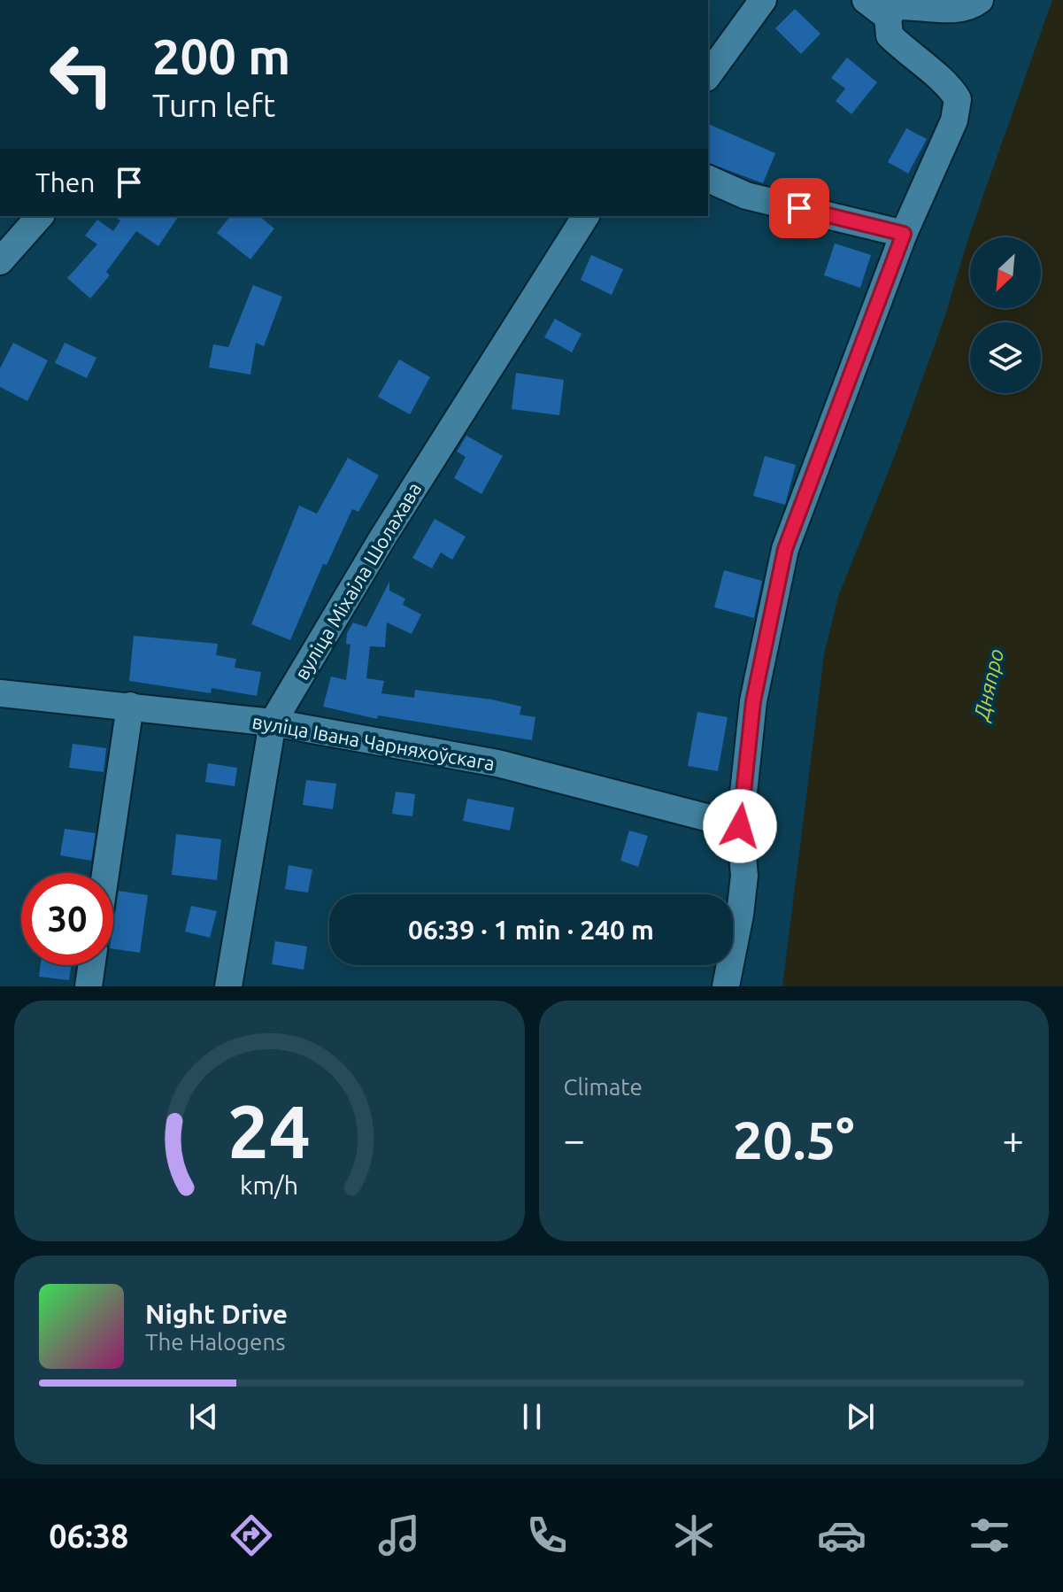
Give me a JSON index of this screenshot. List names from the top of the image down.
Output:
{
  "streets": {
    "street": ["вуліца Міхаіла Шолахава", "вуліца Івана Чарняхоўскага"]
  },
  "crossings": [
    ["вуліца Міхаіла Шолахава", "вуліца Івана Чарняхоўскага"]
  ],
  "water": ["Дняпро"],
  "north": "bottom left",
  "page": {
    "turn": ["200 m", "Turn left"],
    "then": "Then",
    "limit": "30",
    "trip": "06:39 · 1 min · 240 m",
    "tile": "Climate",
    "heat": ["−", "20.5°", "+"],
    "song": ["Night Drive", "The Halogens"],
    "tabs": "06:38",
    "gauge": ["24", "km/h"]
  }
}
